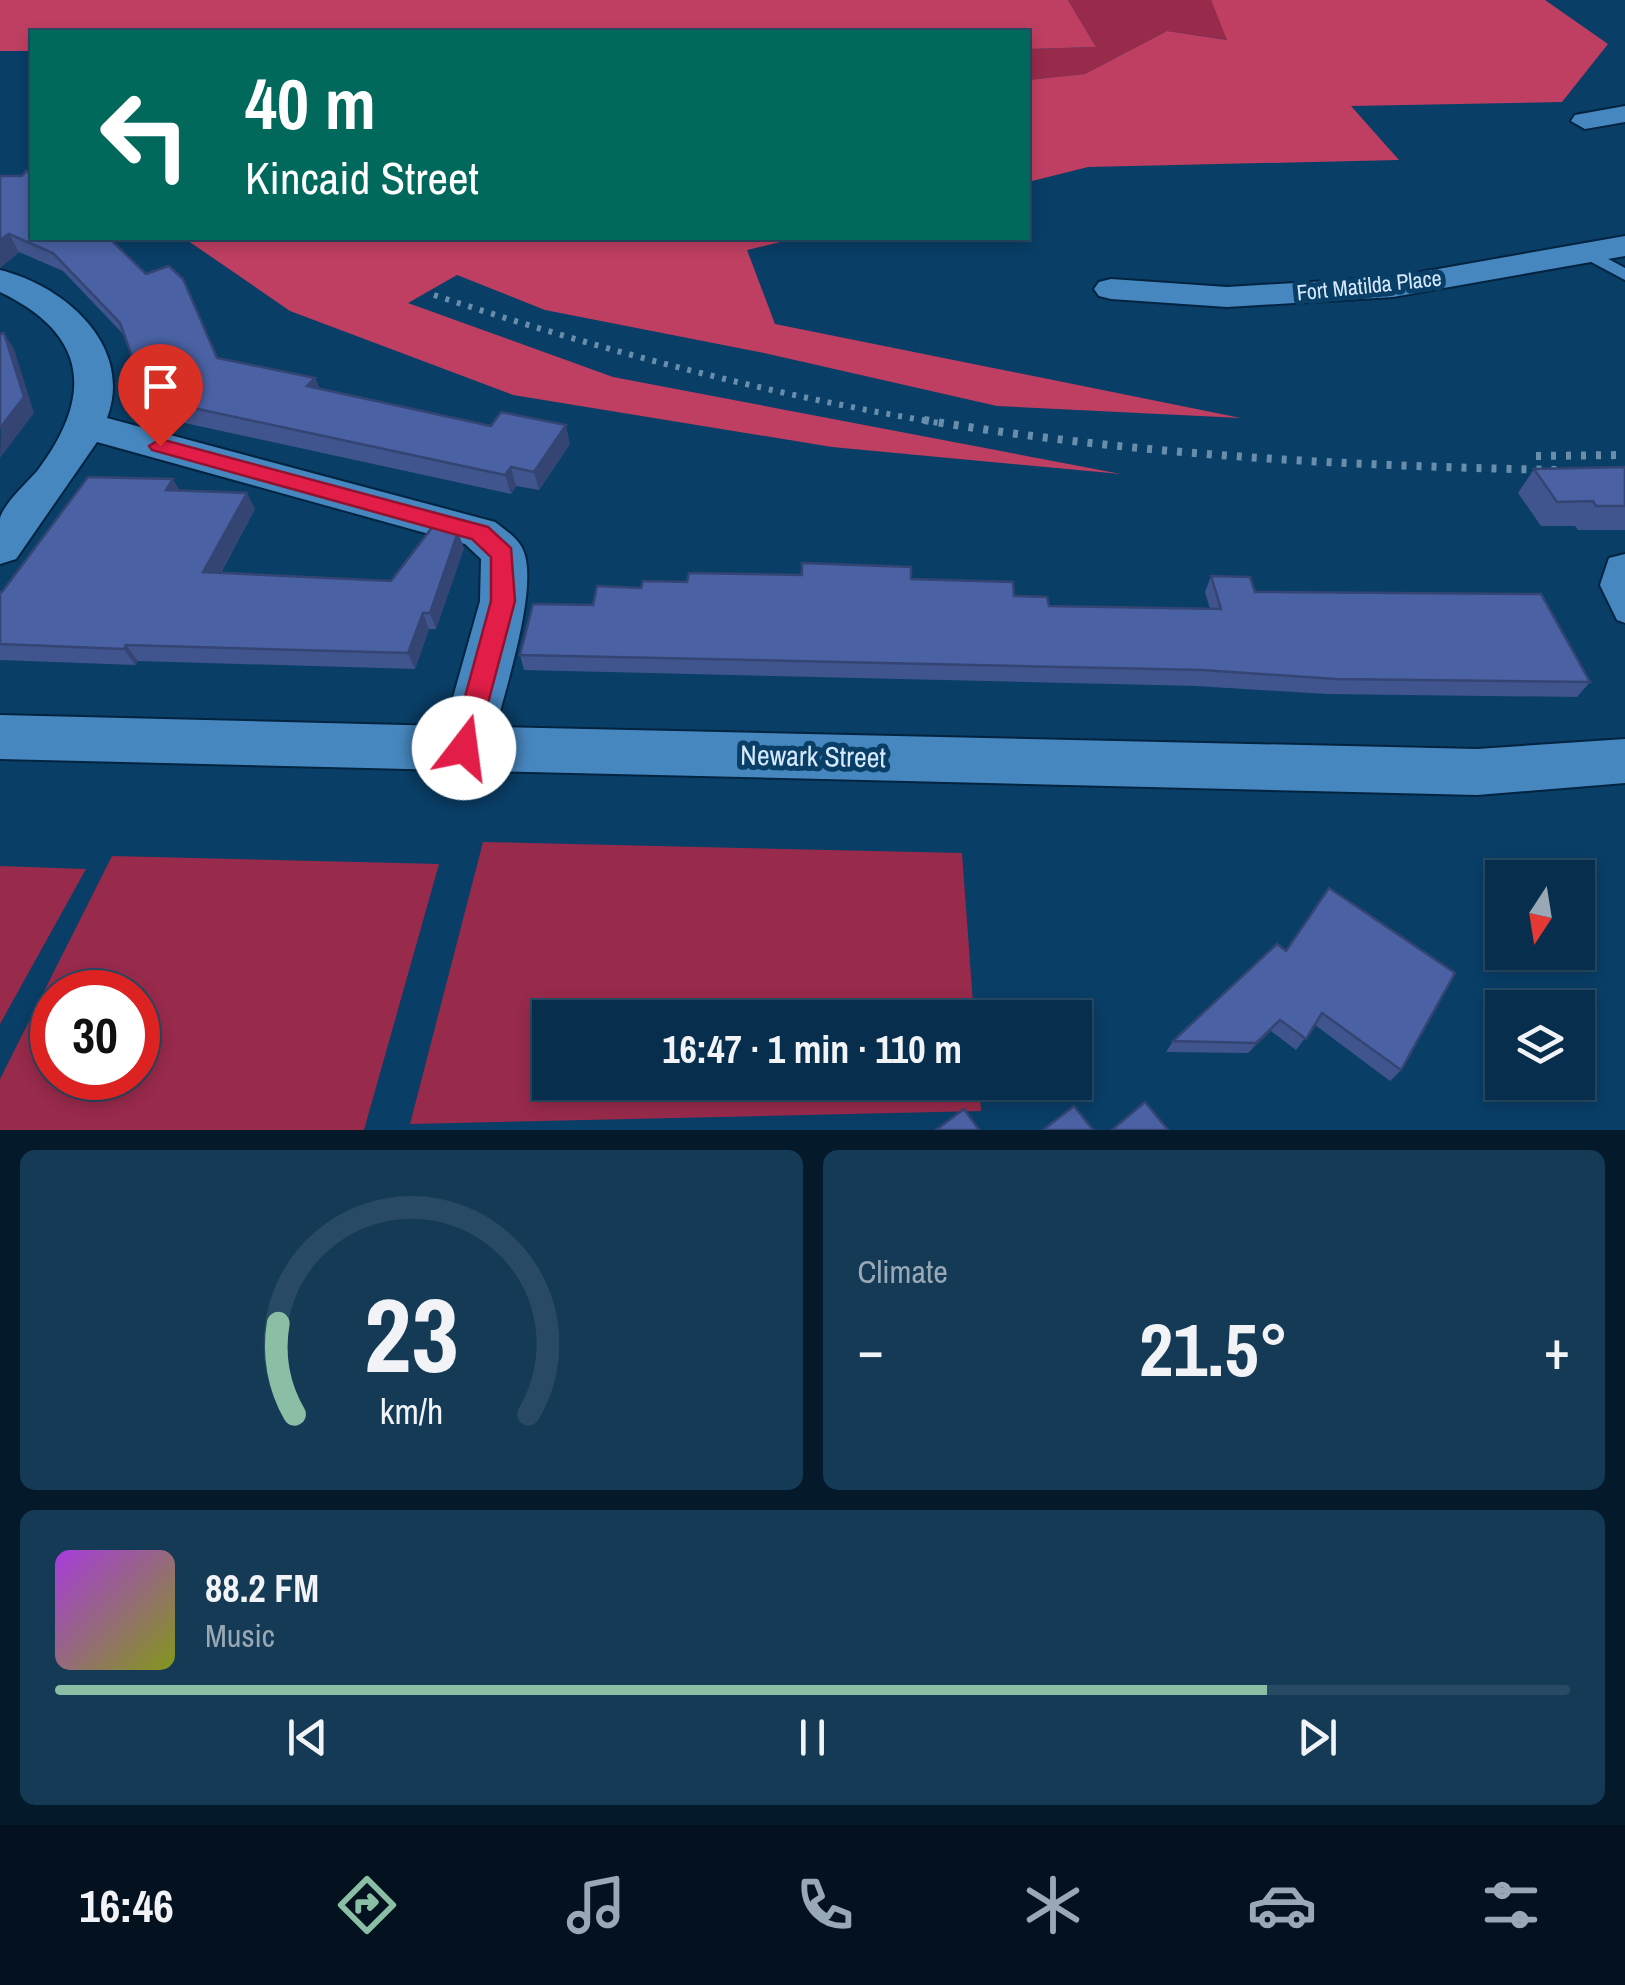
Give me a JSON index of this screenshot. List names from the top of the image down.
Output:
{
  "streets": {
    "street": ["Fort Matilda Place", "Newark Street"]
  },
  "north": "bottom",
  "page": {
    "turn": ["40 m", "Kincaid Street"],
    "limit": "30",
    "trip": "16:47 · 1 min · 110 m",
    "tile": "Climate",
    "heat": ["−", "21.5°", "+"],
    "song": ["88.2 FM", "Music"],
    "tabs": "16:46",
    "gauge": ["23", "km/h"]
  }
}
